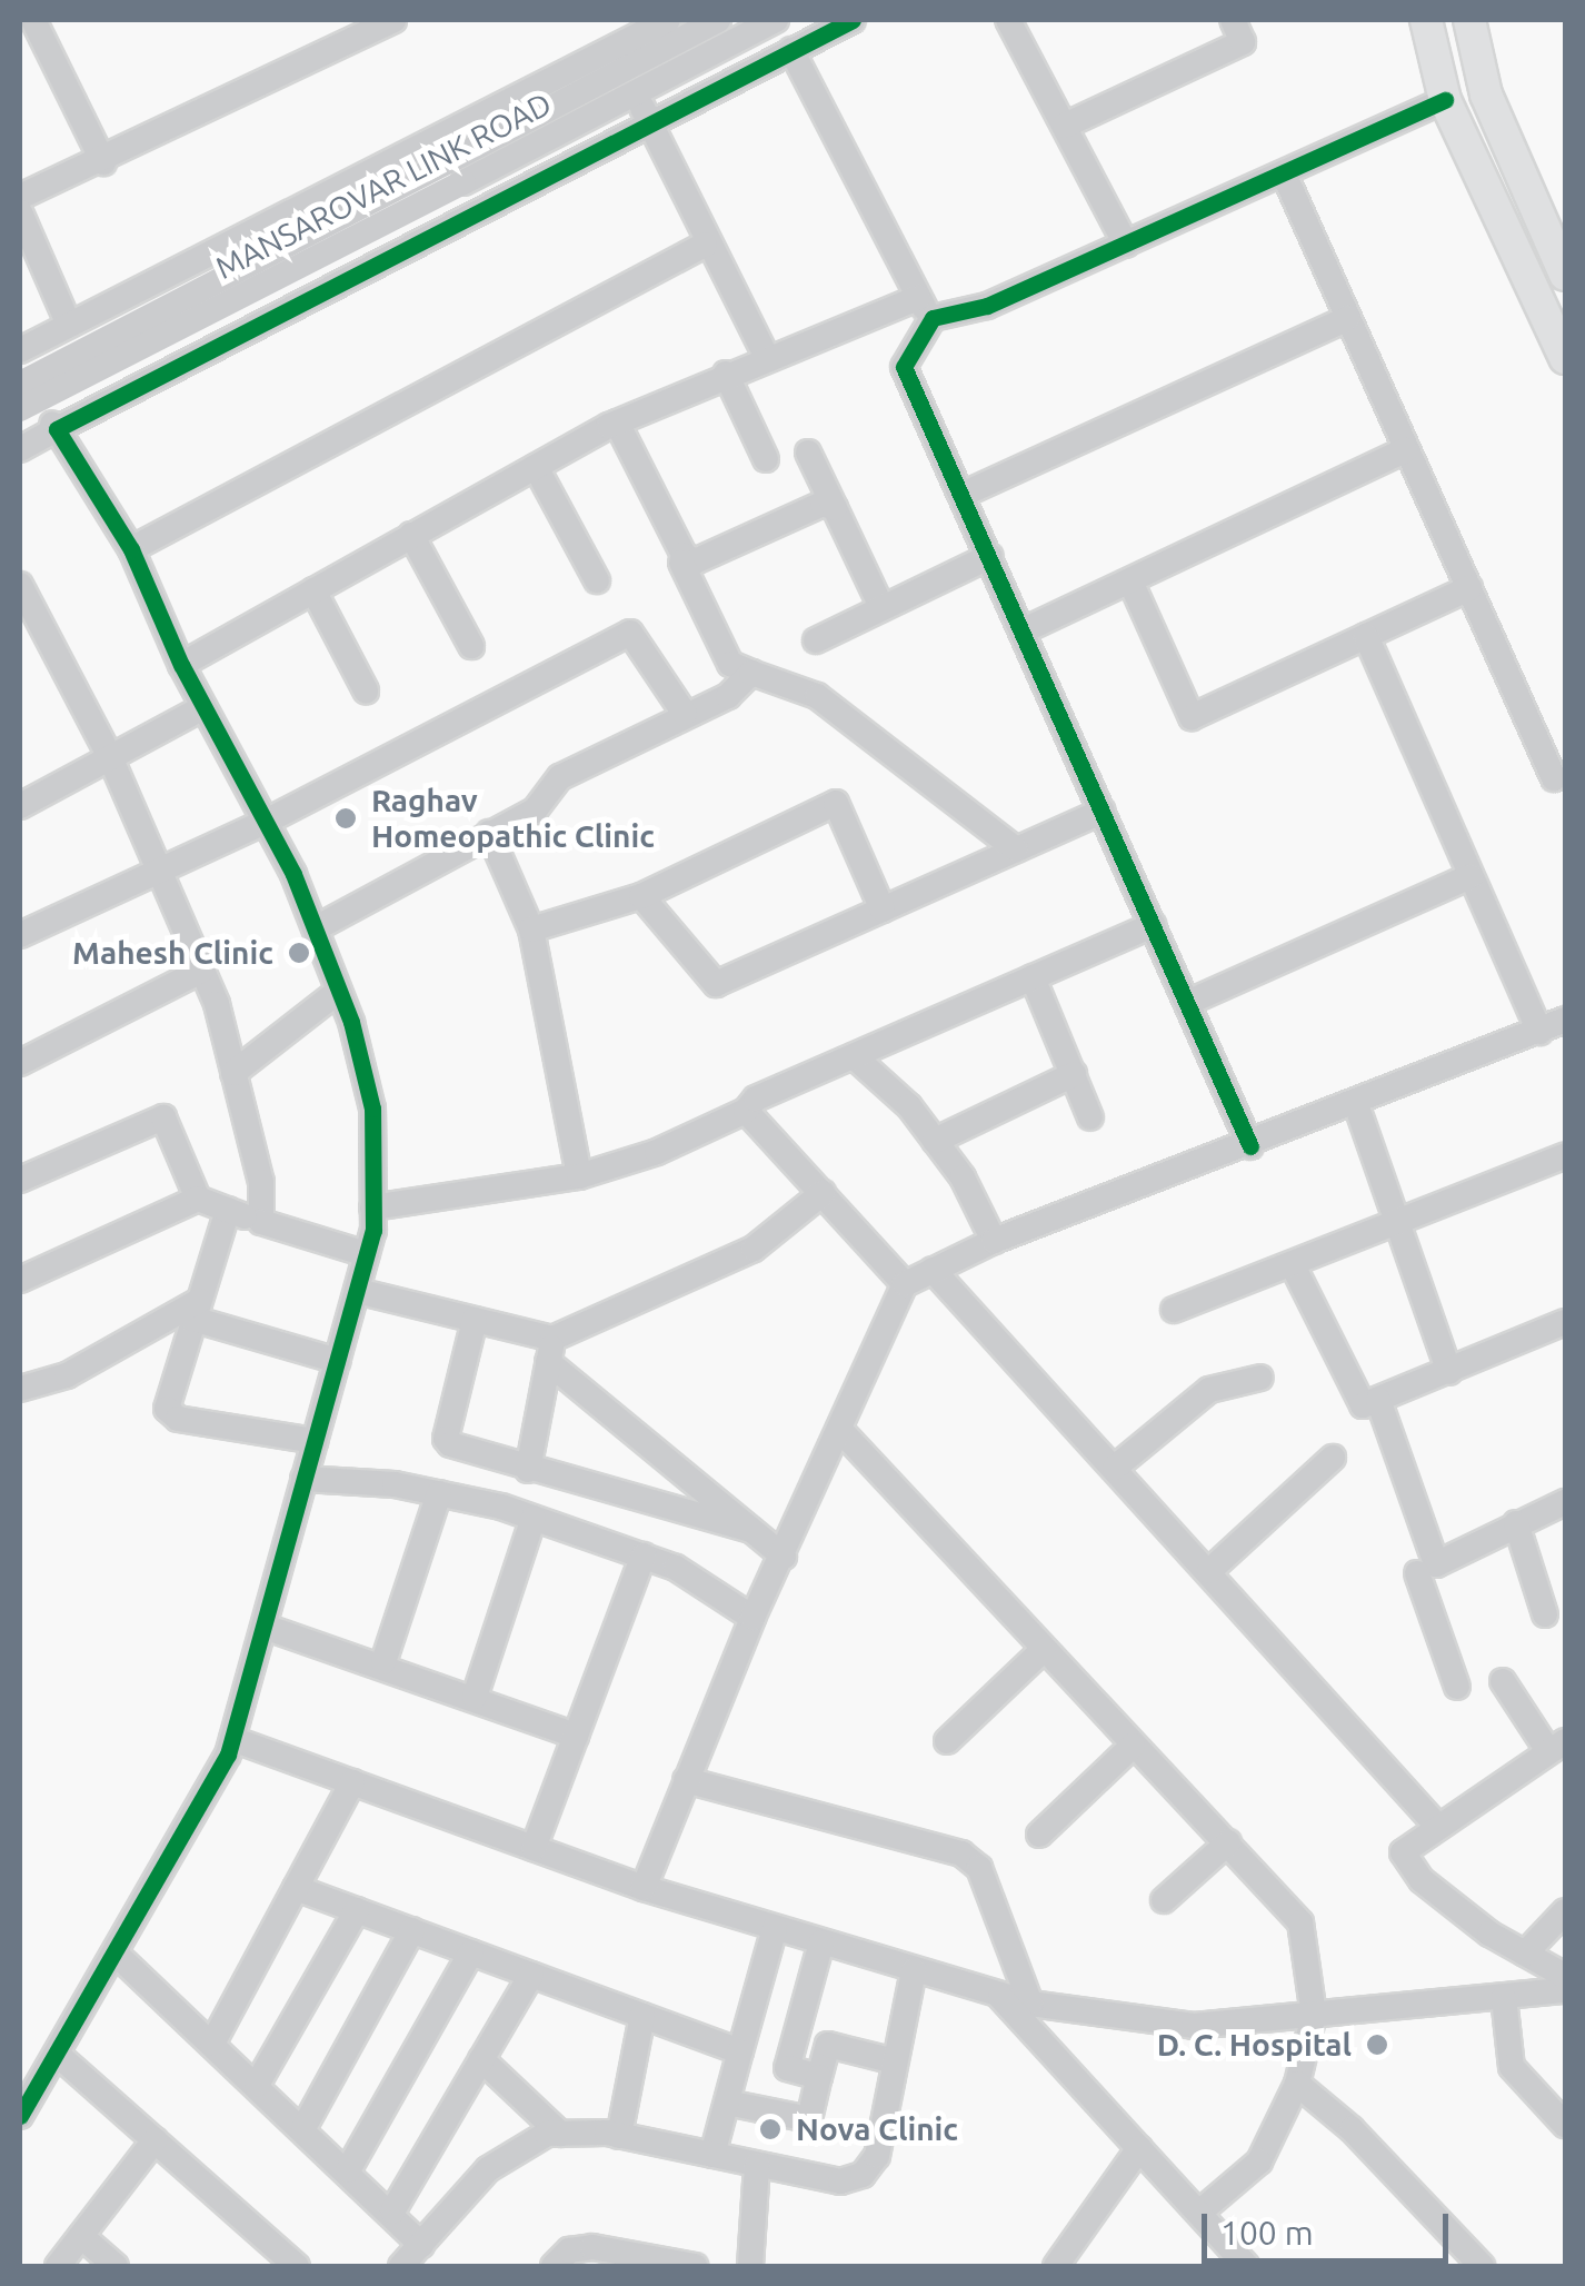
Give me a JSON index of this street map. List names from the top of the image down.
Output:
{
  "streets": {
    "street": ["MANSAROVAR LINK ROAD"]
  },
  "places": [
    "Raghav Homeopathic Clinic",
    "Mahesh Clinic",
    "D. C. Hospital",
    "Nova Clinic"
  ],
  "scale_bar": "100 m"
}
